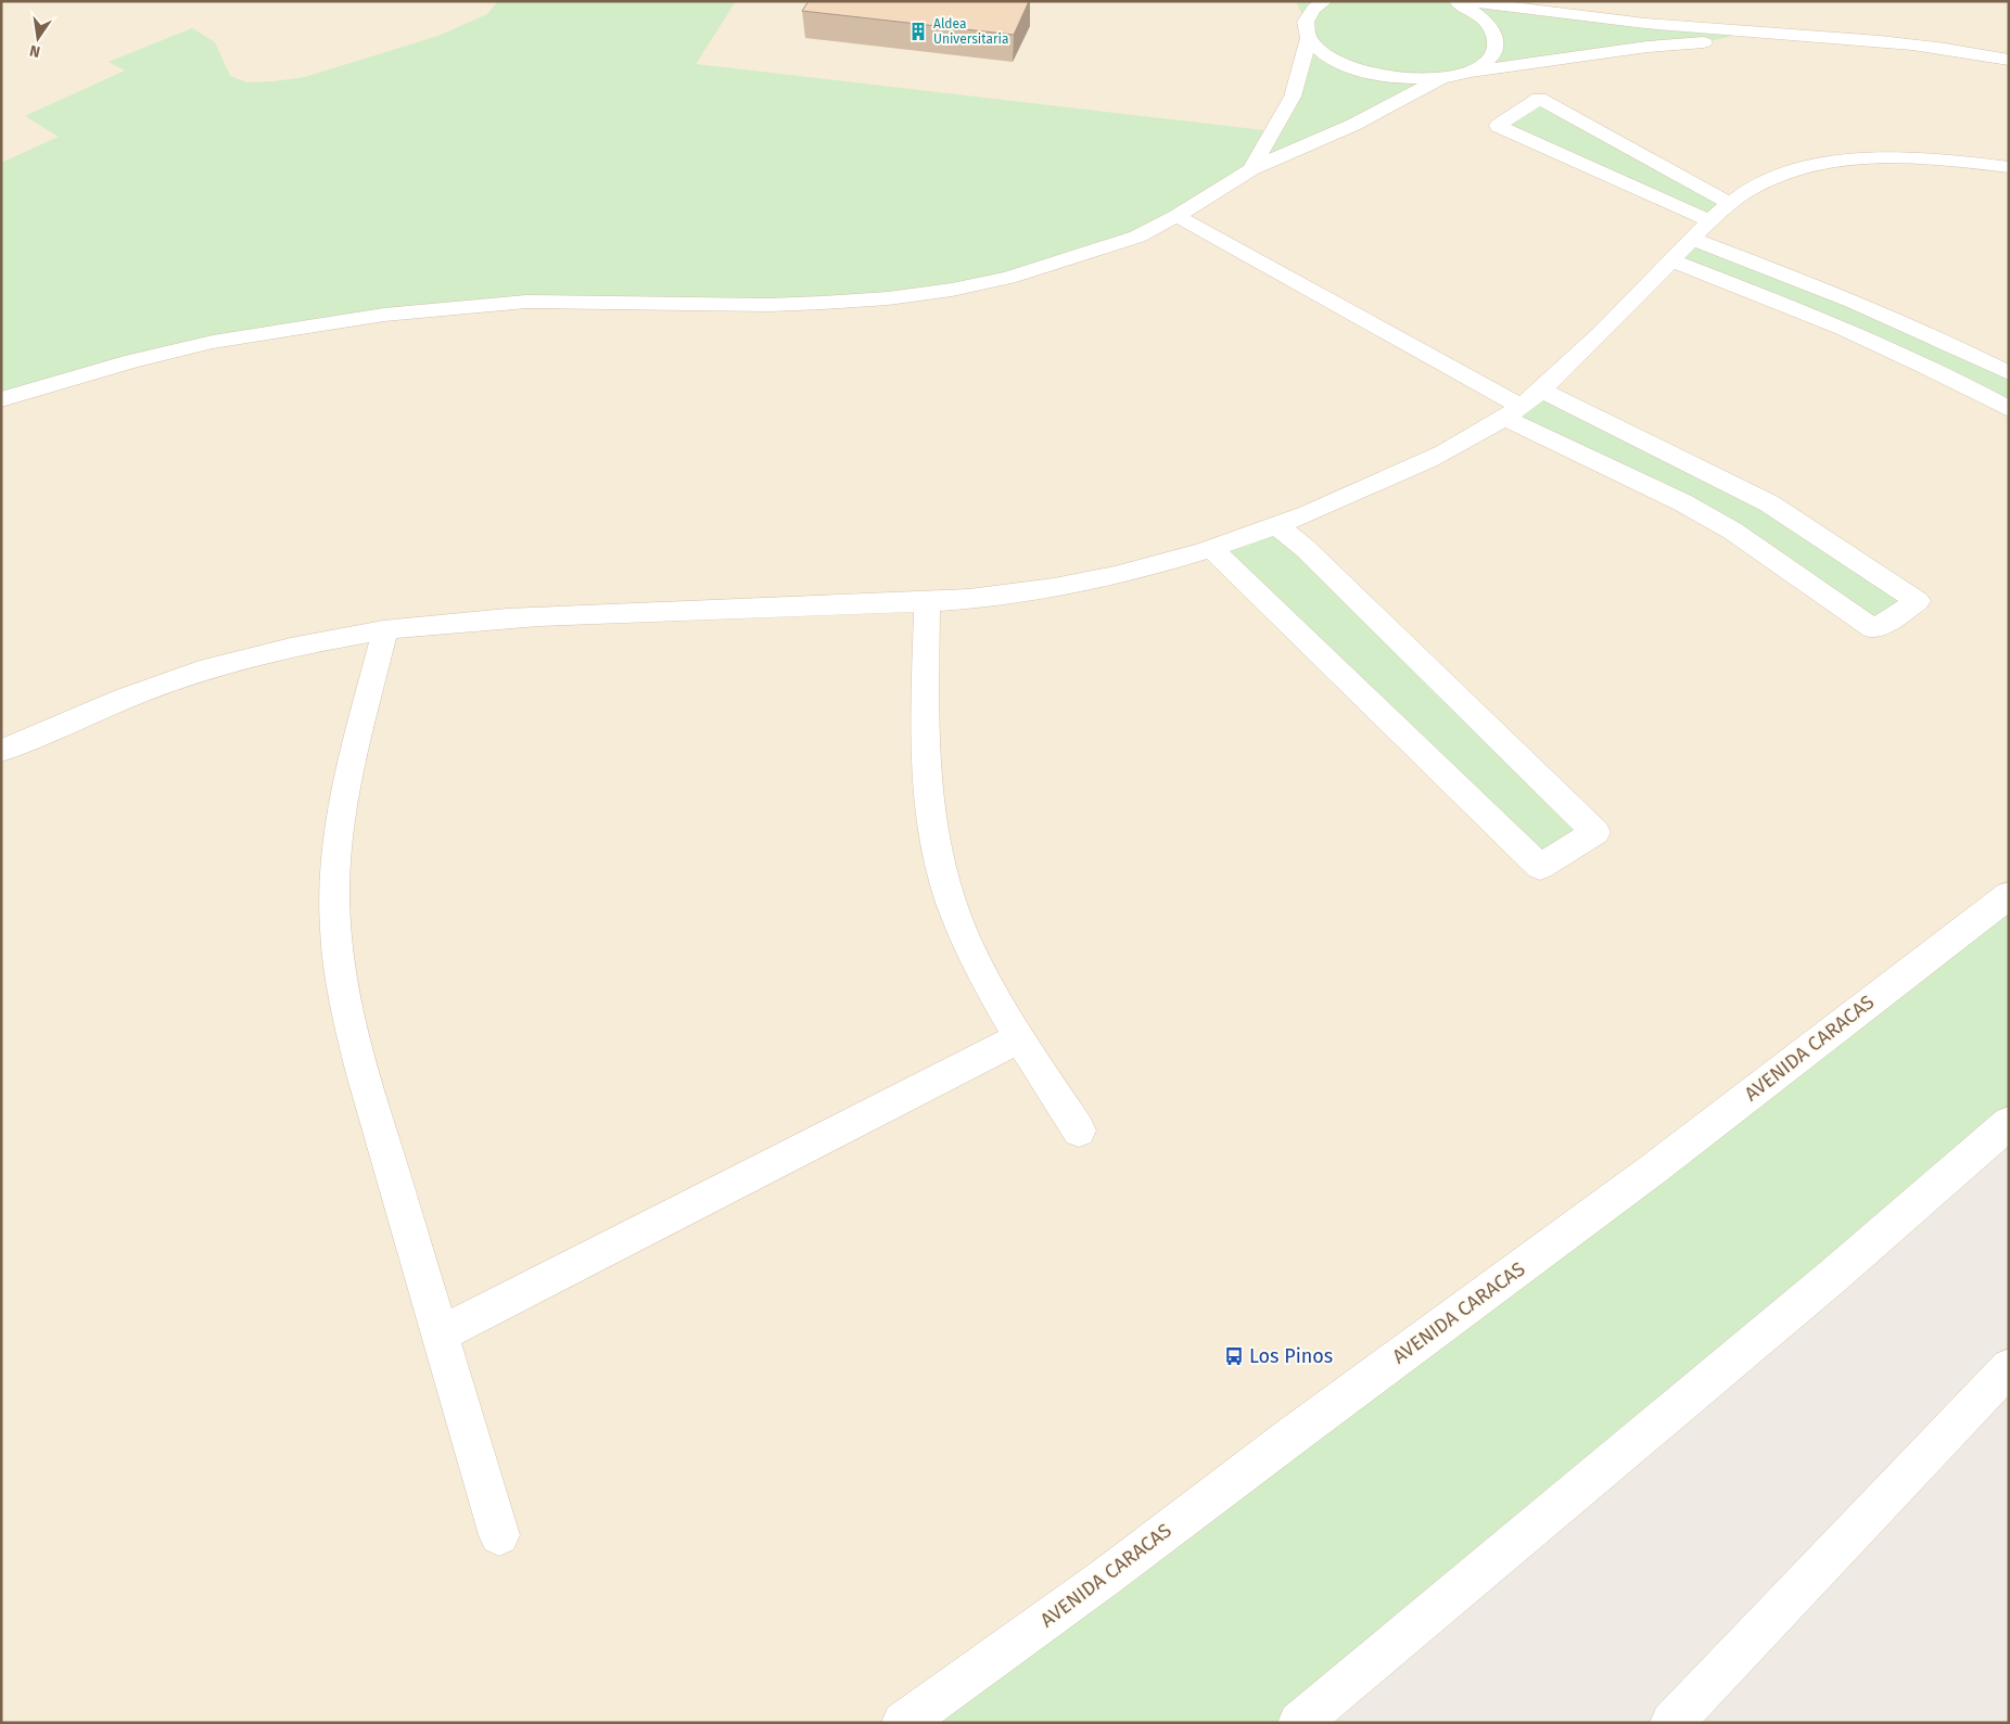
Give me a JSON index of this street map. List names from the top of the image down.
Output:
{
  "streets": {
    "street": ["AVENIDA CARACAS"]
  },
  "places": {
    "building": ["Aldea Universitaria"],
    "bus stop": ["Los Pinos"]
  },
  "north": "bottom"
}
